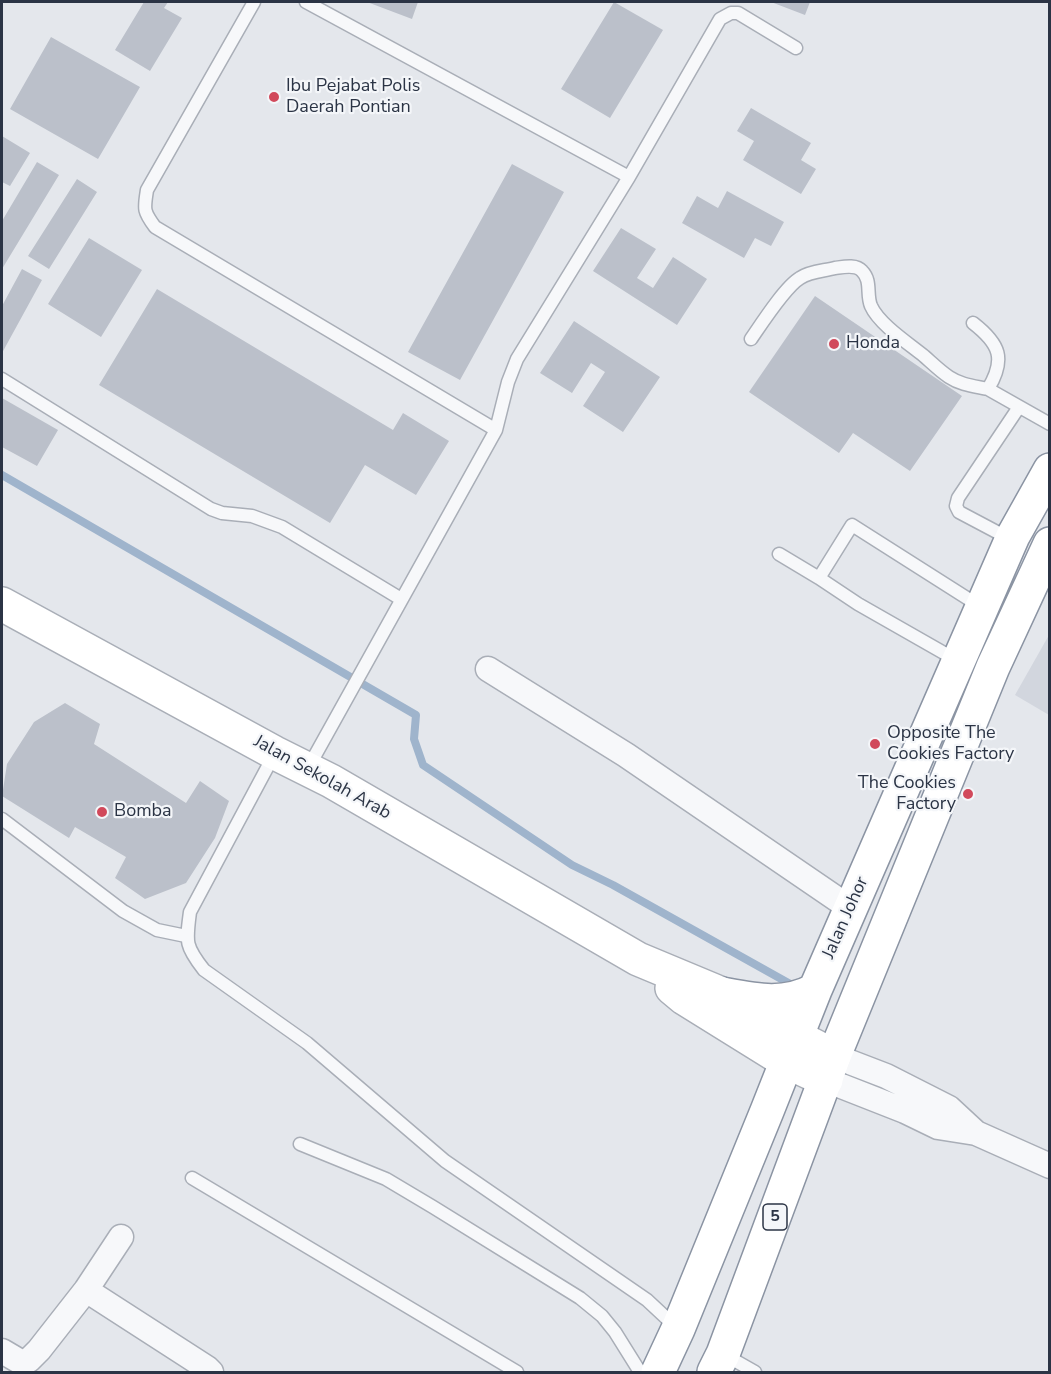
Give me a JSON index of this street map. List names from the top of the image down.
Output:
{
  "streets": {
    "main road": ["Jalan Sekolah Arab", "Jalan Johor", "5"]
  },
  "crossings": [
    ["Jalan Sekolah Arab", "Jalan Johor"]
  ],
  "places": [
    "Ibu Pejabat Polis Daerah Pontian",
    "Honda",
    "Opposite The Cookies Factory",
    "The Cookies Factory",
    "Bomba"
  ]
}
